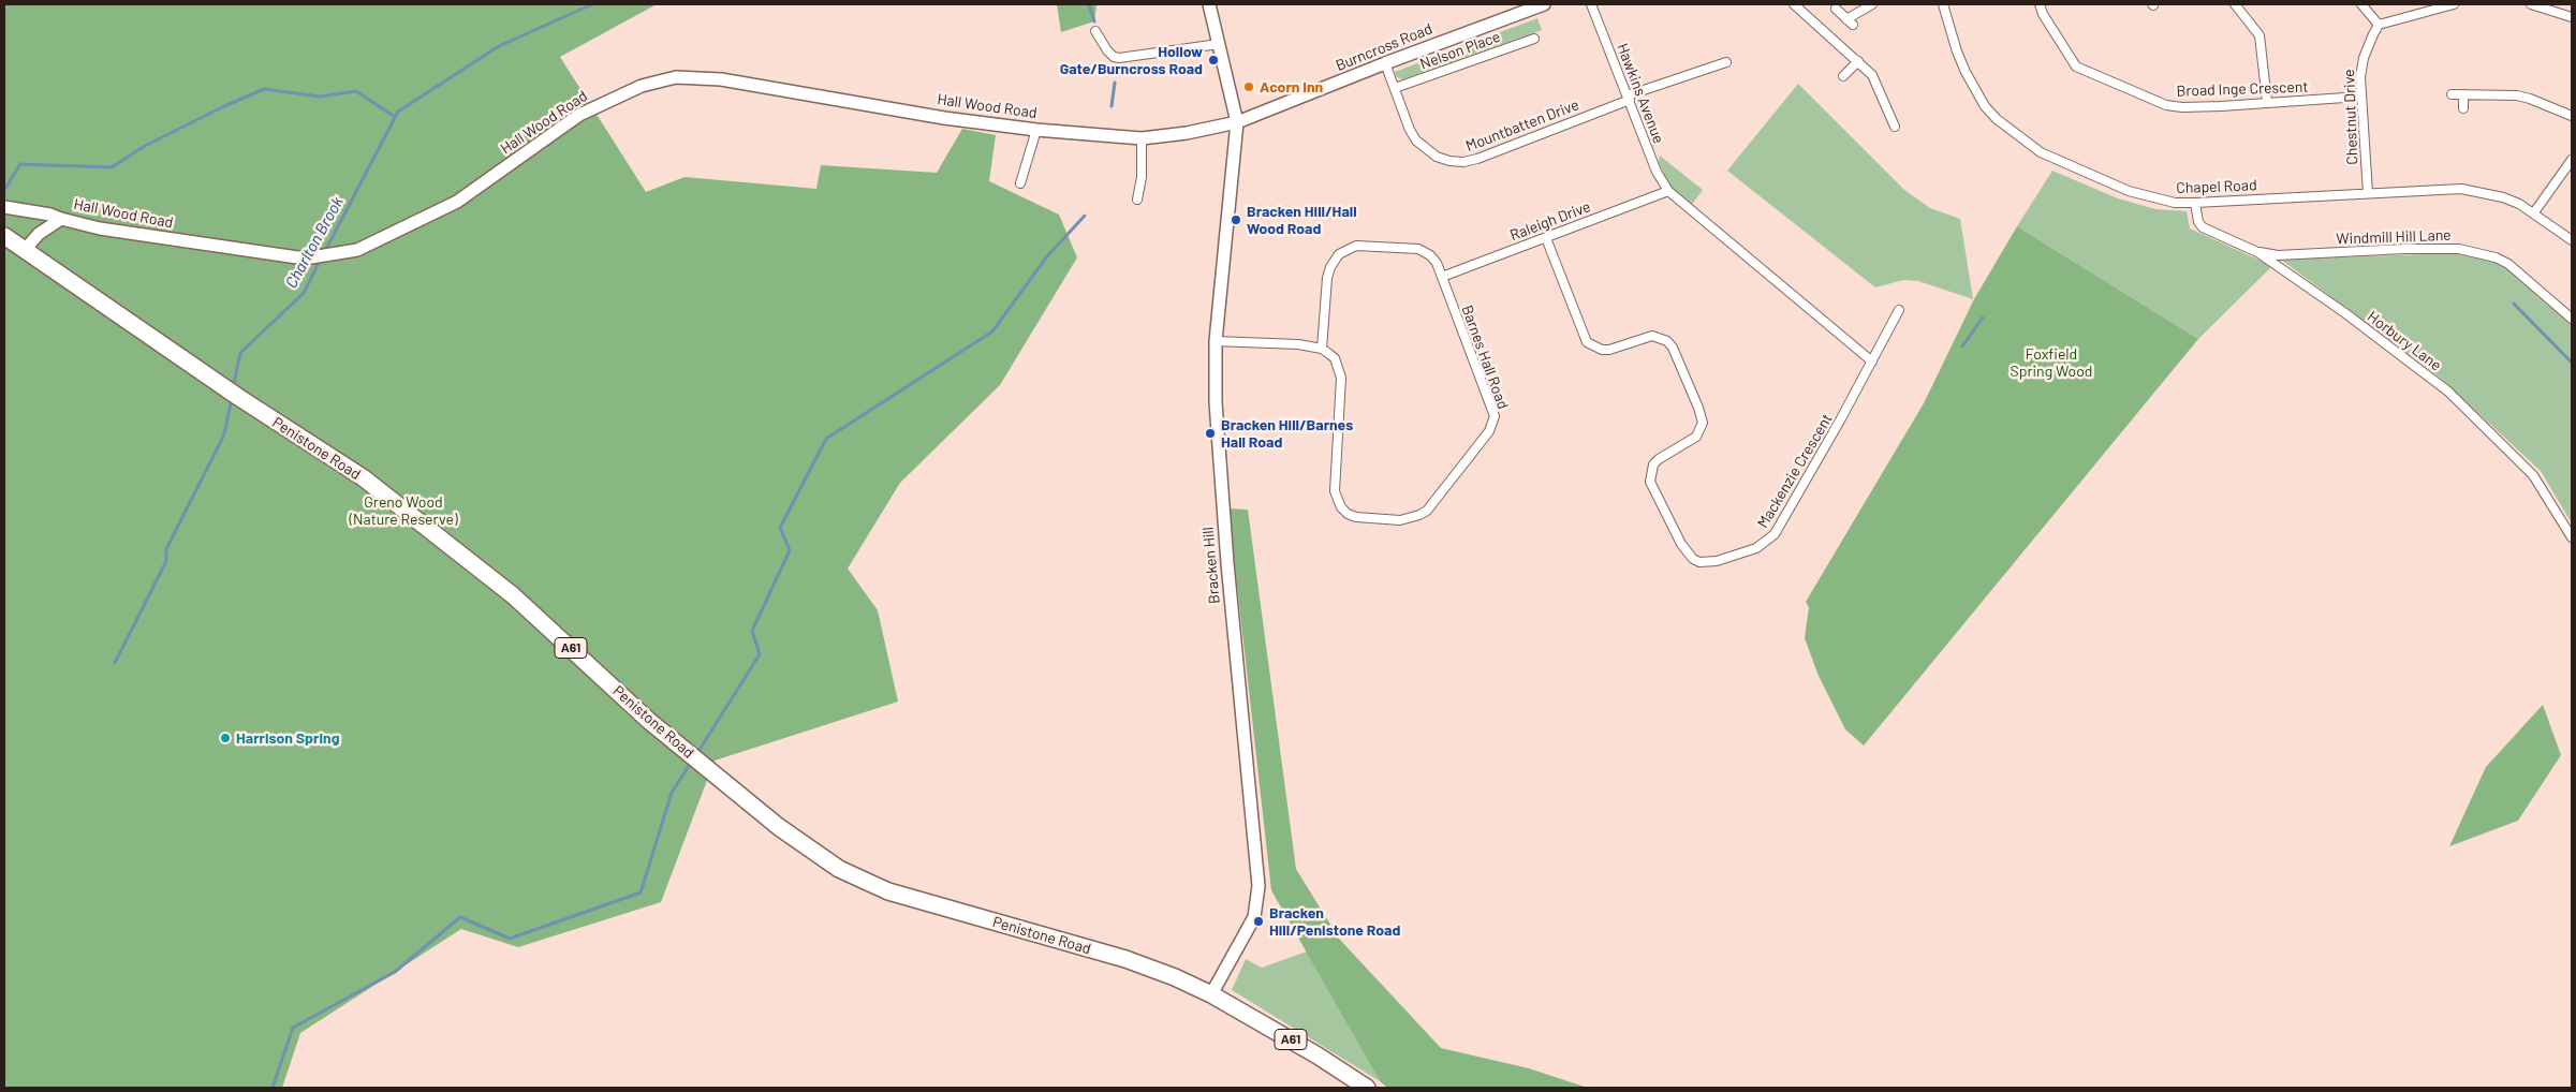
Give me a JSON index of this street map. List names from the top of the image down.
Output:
{
  "streets": {
    "highway": ["Penistone Road", "A61"],
    "main road": ["Burncross Road", "Hall Wood Road", "Bracken Hill"],
    "street": [
      "Nelson Place",
      "Broad Inge Crescent",
      "Hawkins Avenue",
      "Chestnut Drive",
      "Mountbatten Drive",
      "Chapel Road",
      "Raleigh Drive",
      "Windmill Hill Lane",
      "Horbury Lane",
      "Barnes Hall Road",
      "Mackenzie Crescent"
    ]
  },
  "crossings": [
    ["Burncross Road", "Hall Wood Road"],
    ["Burncross Road", "Mountbatten Drive"],
    ["Burncross Road", "Bracken Hill"],
    ["Nelson Place", "Mountbatten Drive"],
    ["Broad Inge Crescent", "Chestnut Drive"],
    ["Hawkins Avenue", "Mountbatten Drive"],
    ["Hawkins Avenue", "Raleigh Drive"],
    ["Hall Wood Road", "Penistone Road"],
    ["Hall Wood Road", "Bracken Hill"],
    ["Chestnut Drive", "Chapel Road"],
    ["Chapel Road", "Horbury Lane"],
    ["Raleigh Drive", "Barnes Hall Road"],
    ["Raleigh Drive", "Mackenzie Crescent"],
    ["Windmill Hill Lane", "Horbury Lane"],
    ["Penistone Road", "Bracken Hill"]
  ],
  "water": ["Charlton Brook"],
  "parks": ["Foxfield Spring Wood", "Greno Wood (Nature Reserve)"],
  "places": [
    "Hollow Gate/Burncross Road",
    "Acorn Inn",
    "Bracken Hill/Hall Wood Road",
    "Bracken Hill/Barnes Hall Road",
    "Harrison Spring",
    "Bracken Hill/Penistone Road"
  ]
}
